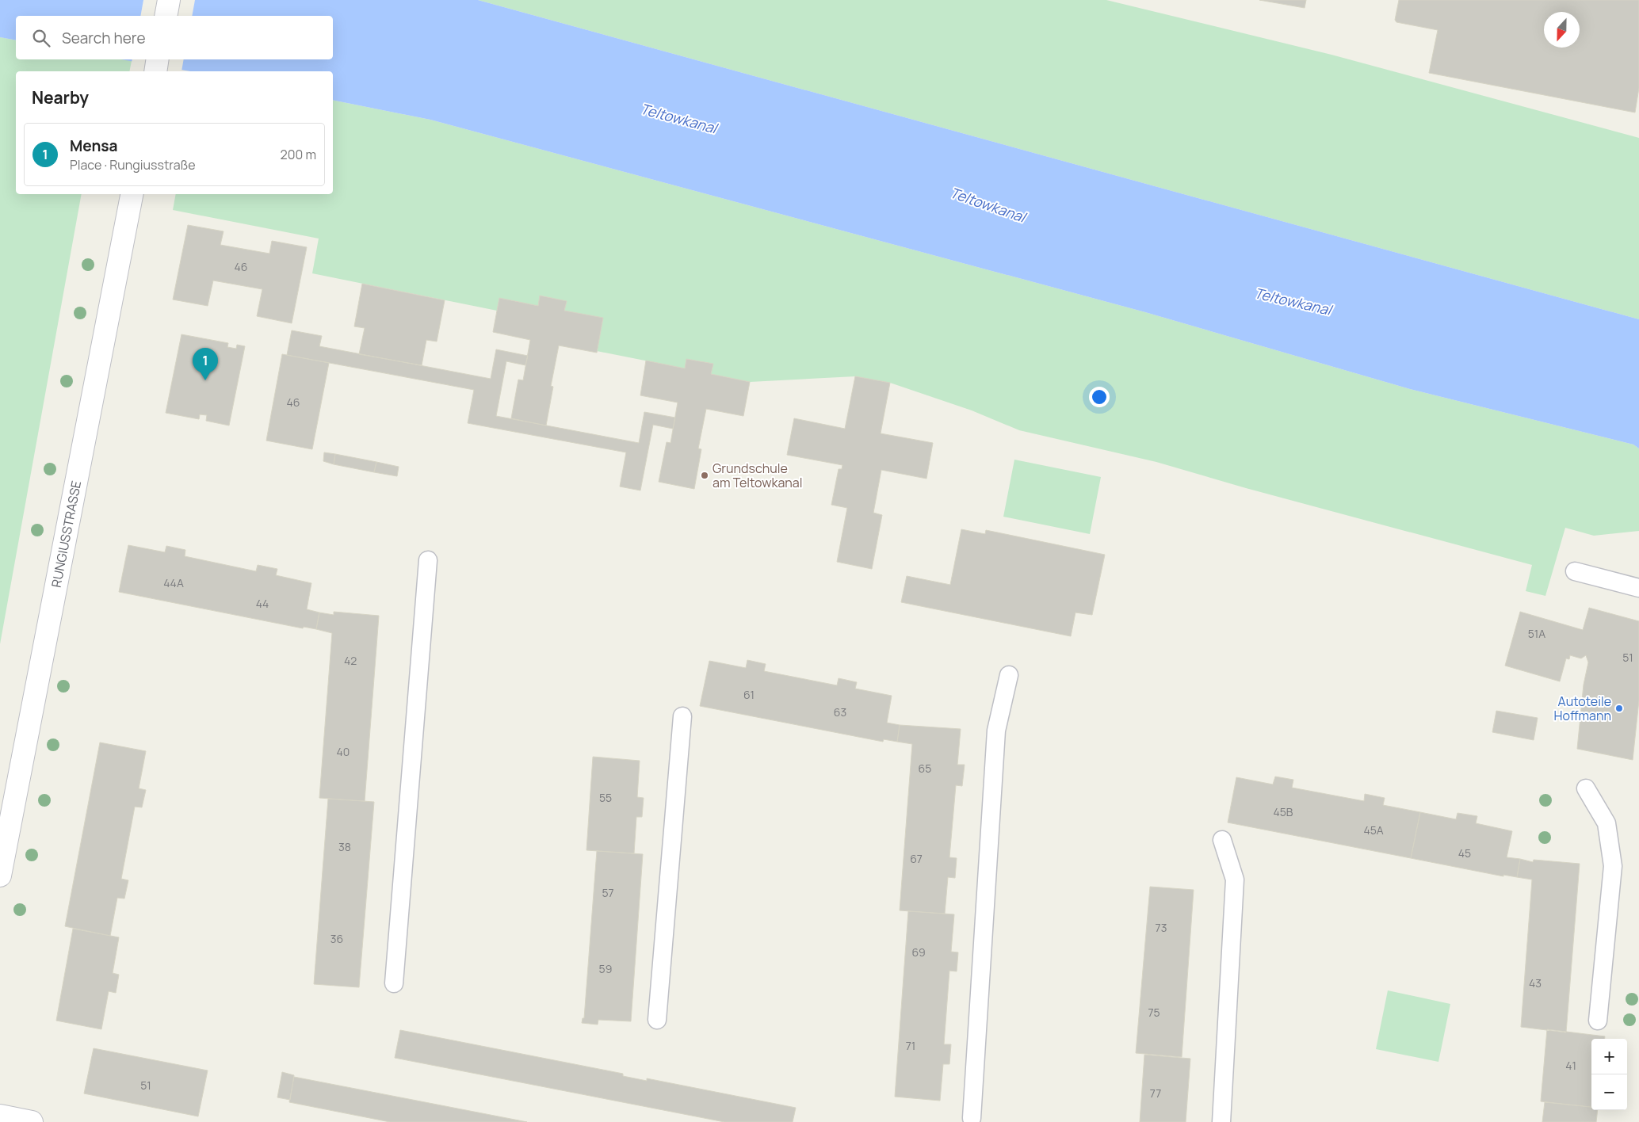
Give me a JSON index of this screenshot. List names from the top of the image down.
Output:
{
  "streets": {
    "street": ["RUNGIUSSTRASSE"]
  },
  "water": ["Teltowkanal"],
  "places": ["Grundschule am Teltowkanal", "Autoteile Hoffmann"],
  "house_numbers": [
    "46",
    "46",
    "44A",
    "44",
    "51A",
    "51",
    "42",
    "61",
    "63",
    "40",
    "65",
    "55",
    "45B",
    "45A",
    "38",
    "45",
    "67",
    "57",
    "73",
    "36",
    "69",
    "59",
    "43",
    "75",
    "71",
    "41",
    "51",
    "77"
  ],
  "north": "bottom",
  "page": {
    "search": "Search here",
    "heading": "Nearby",
    "list": [
      {
        "mark": "1",
        "name": "Mensa",
        "note": "Place · Rungiusstraße",
        "value": "200 m"
      }
    ],
    "pins": "1",
    "map_buttons": ["+", "−"]
  }
}
